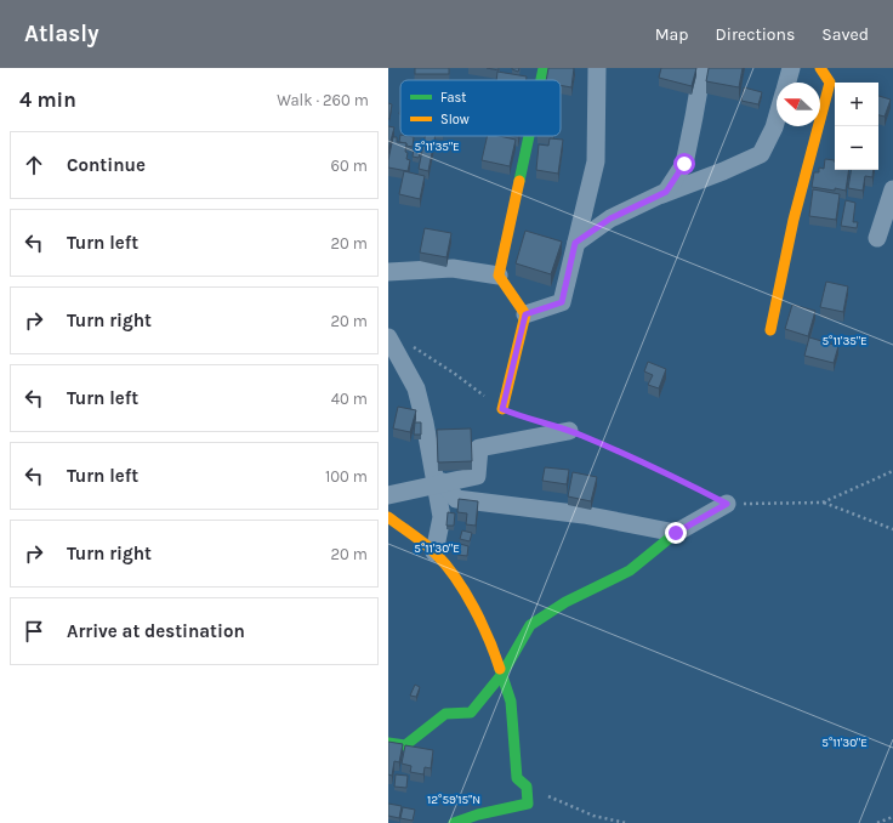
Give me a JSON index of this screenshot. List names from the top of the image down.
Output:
{
  "legend": ["Fast", "Slow"],
  "north": "left",
  "page": {
    "header": "Atlasly",
    "nav": ["Map", "Directions", "Saved"],
    "heading": ["4 min", "Walk · 260 m"],
    "map_buttons": ["+", "−"],
    "list": [
      ["Continue", "60 m"],
      ["Turn left", "20 m"],
      ["Turn right", "20 m"],
      ["Turn left", "40 m"],
      ["Turn left", "100 m"],
      ["Turn right", "20 m"],
      "Arrive at destination"
    ]
  },
  "coordinates": ["5°11'35\"E", "5°11'30\"E", "12°59'15\"N"]
}
